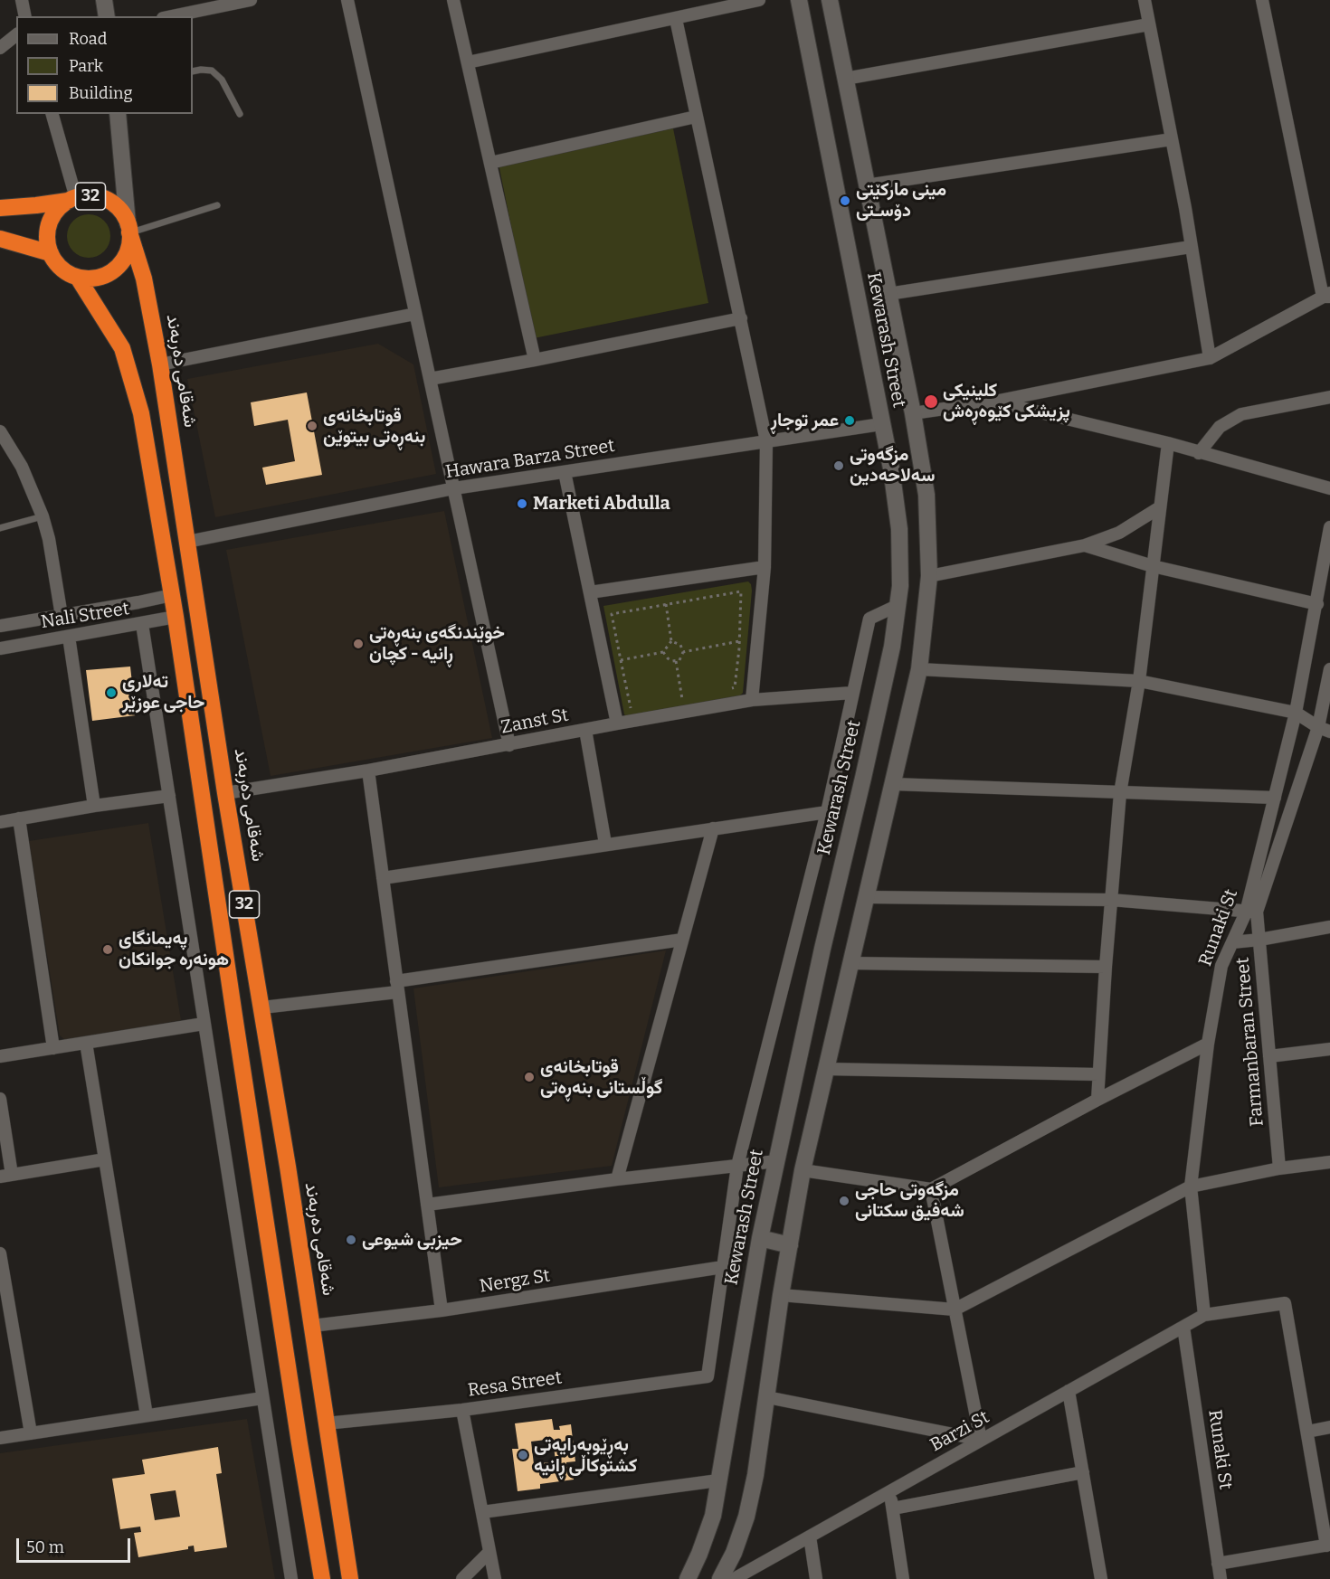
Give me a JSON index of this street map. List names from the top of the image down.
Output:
{
  "streets": {
    "highway": ["32", "شەقامی دەربەند"],
    "main road": ["Kewarash Street"],
    "street": [
      "Hawara Barza Street",
      "Nali Street",
      "Zanst St",
      "Runaki St",
      "Farmanbaran Street",
      "Nergz St",
      "Resa Street",
      "Barzi St"
    ]
  },
  "crossings": [
    ["32", "شەقامی دەربەند"],
    ["32", "Nali Street"],
    ["Kewarash Street", "Hawara Barza Street"],
    ["شەقامی دەربەند", "Hawara Barza Street"],
    ["شەقامی دەربەند", "Zanst St"],
    ["شەقامی دەربەند", "Nergz St"],
    ["شەقامی دەربەند", "Resa Street"],
    ["Runaki St", "Farmanbaran Street"],
    ["Runaki St", "Barzi St"],
    ["Nergz St", "Resa Street"]
  ],
  "places": [
    "مینی مارکێتی دۆسـتی",
    "كلینیكی پزیشكی كێوەڕەش",
    "عمر توجاڕ",
    "قوتابخانەی بنەڕەتی بیتوێن",
    "مزگەوتی سەلاحەدین",
    "Marketi Abdulla",
    "خوێندنگەی بنەڕەتی ڕانیە - کچان",
    "تەلاری حاجی عوزێر",
    "پەیمانگای هونەرە جوانکان",
    "قوتابخانه‌ی گوڵستانی بنه‌ڕه‌تی",
    "مزگەوتی حاجی شەفیق سکتانی",
    "حیزبی شیوعی",
    "بەڕێوبەرایەتی کشتوکاڵی ڕانیە"
  ],
  "legend": ["Road", "Park", "Building"],
  "scale_bar": "50 m"
}
